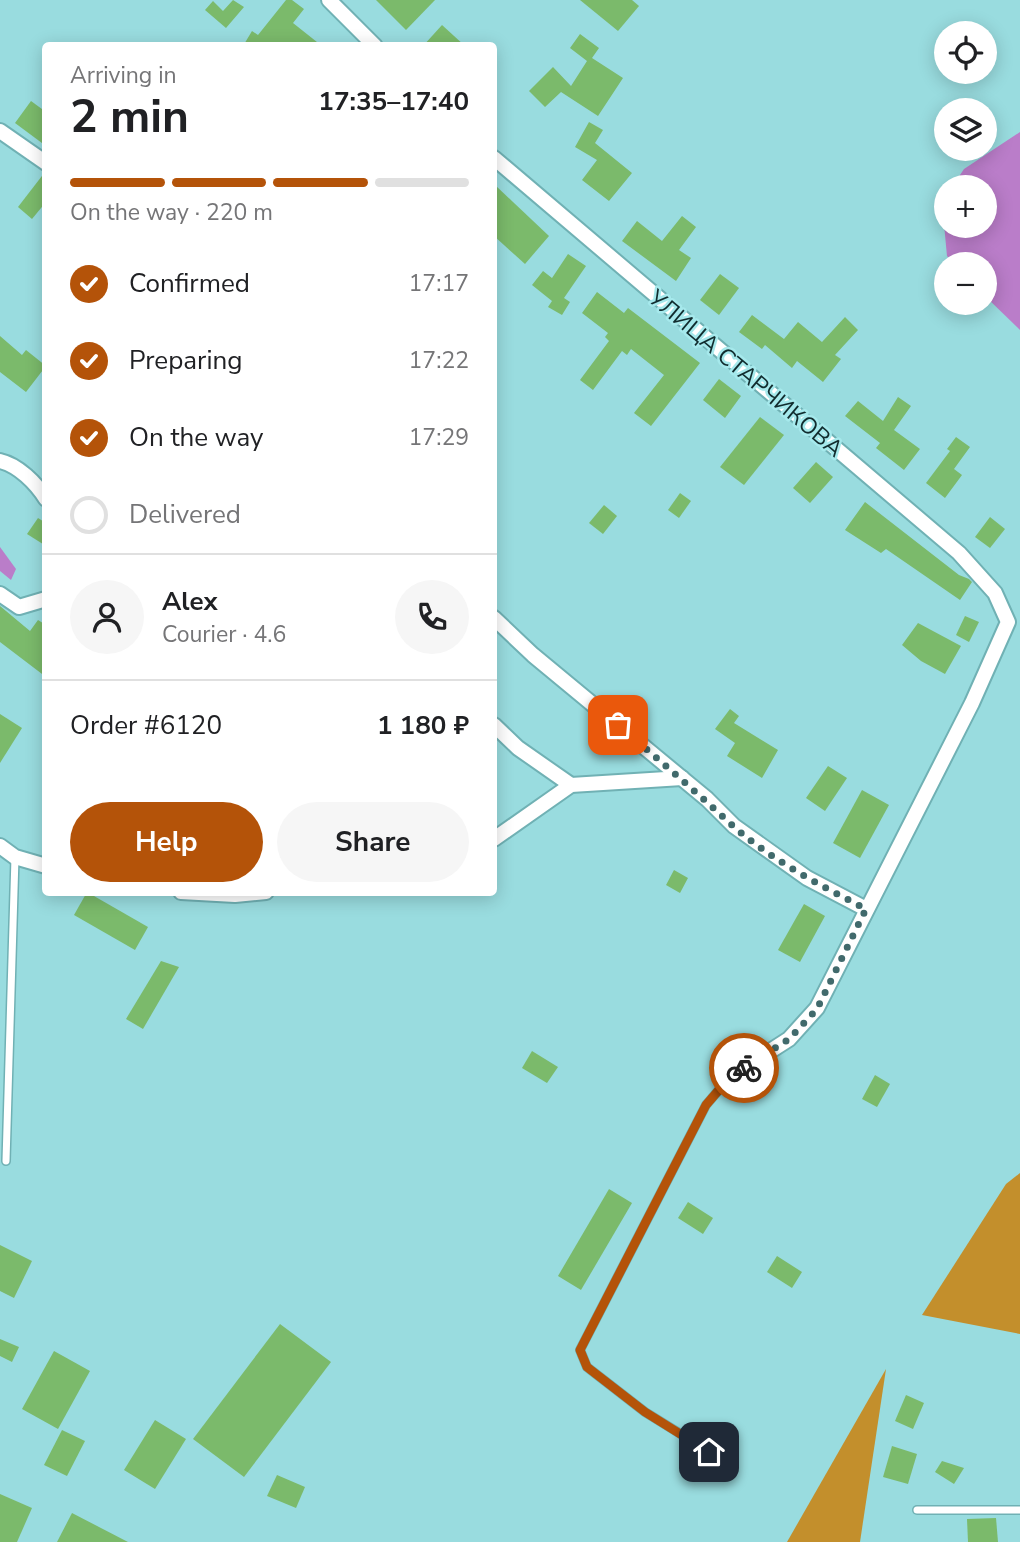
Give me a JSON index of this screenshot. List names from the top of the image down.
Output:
{
  "streets": {
    "street": ["УЛИЦА СТАРЧИКОВА"]
  },
  "page": {
    "map_buttons": ["+", "−"],
    "heading": ["2 min", "Arriving in", "17:35–17:40"],
    "panel": [
      "Alex",
      "Courier · 4.6",
      "Order #6120",
      "1 180 ₽"
    ],
    "bar": "On the way · 220 m",
    "list": [
      ["Confirmed", "17:17"],
      ["Preparing", "17:22"],
      ["On the way", "17:29"],
      "Delivered"
    ],
    "buttons": ["Help", "Share"]
  }
}
